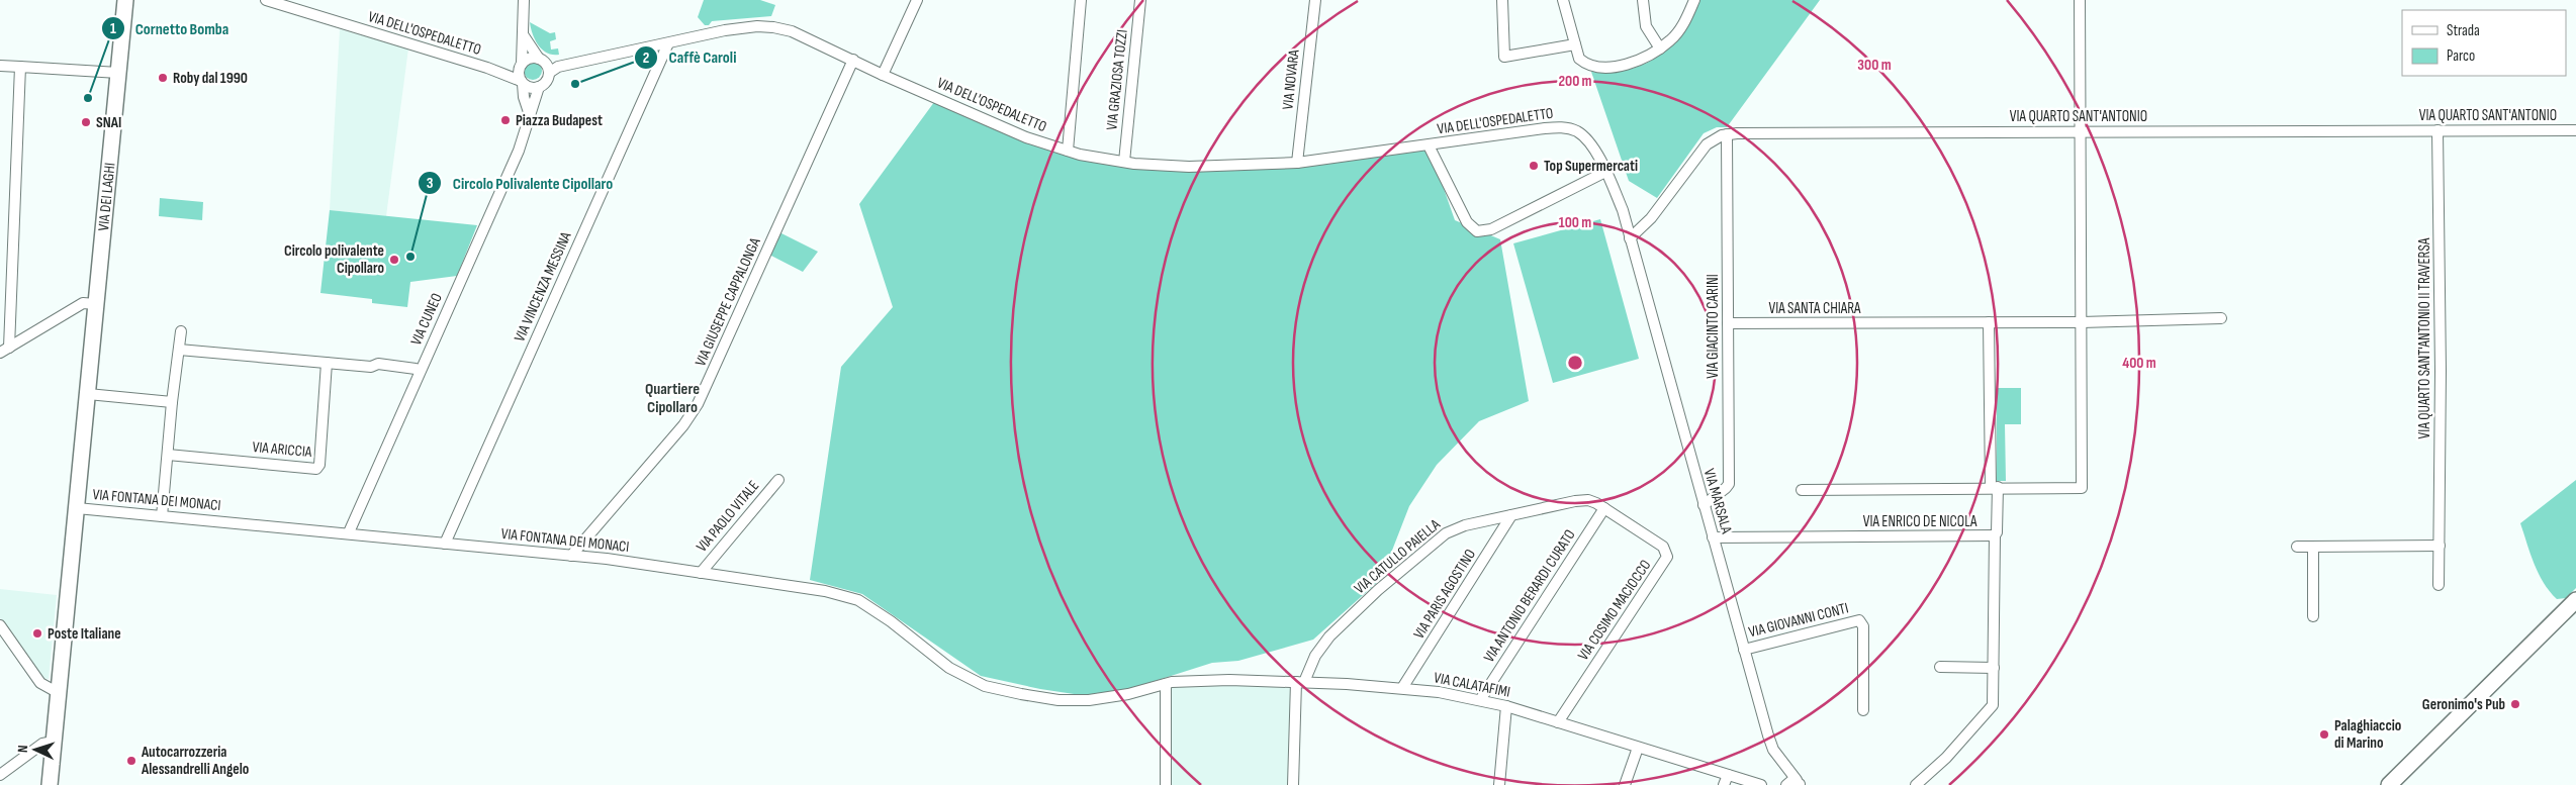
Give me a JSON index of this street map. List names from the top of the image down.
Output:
{
  "streets": {
    "main road": ["VIA DEI LAGHI"],
    "street": [
      "VIA DELL'OSPEDALETTO",
      "VIA GRAZIOSA TOZZI",
      "VIA NOVARA",
      "VIA QUARTO SANT'ANTONIO",
      "VIA VINCENZA MESSINA",
      "VIA GIUSEPPE CAPPALONGA",
      "VIA SANTA CHIARA",
      "VIA CUNEO",
      "VIA GIACINTO CARINI",
      "VIA QUARTO SANT'ANTONIO II TRAVERSA",
      "VIA ARICCIA",
      "VIA FONTANA DEI MONACI",
      "VIA MARSALA",
      "VIA PAOLO VITALE",
      "VIA ENRICO DE NICOLA",
      "VIA CATULLO PAIELLA",
      "VIA PARIS AGOSTINO",
      "VIA ANTONIO BERARDI CURATO",
      "VIA COSIMO MACIOCCO",
      "VIA GIOVANNI CONTI",
      "VIA CALATAFIMI"
    ]
  },
  "crossings": [
    ["VIA DELL'OSPEDALETTO", "VIA GRAZIOSA TOZZI"],
    ["VIA DELL'OSPEDALETTO", "VIA NOVARA"],
    ["VIA DELL'OSPEDALETTO", "VIA QUARTO SANT'ANTONIO"],
    ["VIA DELL'OSPEDALETTO", "VIA VINCENZA MESSINA"],
    ["VIA DELL'OSPEDALETTO", "VIA GIUSEPPE CAPPALONGA"],
    ["VIA DELL'OSPEDALETTO", "VIA CUNEO"],
    ["VIA DELL'OSPEDALETTO", "VIA MARSALA"],
    ["VIA QUARTO SANT'ANTONIO", "VIA GIACINTO CARINI"],
    ["VIA QUARTO SANT'ANTONIO", "VIA QUARTO SANT'ANTONIO II TRAVERSA"],
    ["VIA QUARTO SANT'ANTONIO", "VIA MARSALA"],
    ["VIA DEI LAGHI", "VIA FONTANA DEI MONACI"],
    ["VIA VINCENZA MESSINA", "VIA FONTANA DEI MONACI"],
    ["VIA GIUSEPPE CAPPALONGA", "VIA FONTANA DEI MONACI"],
    ["VIA SANTA CHIARA", "VIA GIACINTO CARINI"],
    ["VIA CUNEO", "VIA FONTANA DEI MONACI"],
    ["VIA GIACINTO CARINI", "VIA MARSALA"],
    ["VIA FONTANA DEI MONACI", "VIA PAOLO VITALE"],
    ["VIA FONTANA DEI MONACI", "VIA CALATAFIMI"],
    ["VIA MARSALA", "VIA ENRICO DE NICOLA"],
    ["VIA MARSALA", "VIA GIOVANNI CONTI"],
    ["VIA CATULLO PAIELLA", "VIA PARIS AGOSTINO"],
    ["VIA CATULLO PAIELLA", "VIA ANTONIO BERARDI CURATO"],
    ["VIA CATULLO PAIELLA", "VIA COSIMO MACIOCCO"],
    ["VIA CATULLO PAIELLA", "VIA CALATAFIMI"],
    ["VIA PARIS AGOSTINO", "VIA CALATAFIMI"],
    ["VIA ANTONIO BERARDI CURATO", "VIA COSIMO MACIOCCO"],
    ["VIA ANTONIO BERARDI CURATO", "VIA CALATAFIMI"],
    ["VIA COSIMO MACIOCCO", "VIA CALATAFIMI"]
  ],
  "districts": ["Quartiere Cipollaro"],
  "places": [
    "Roby dal 1990",
    "Caffè Caroli",
    "Cornetto Bomba",
    "Piazza Budapest",
    "SNAI",
    "Top Supermercati",
    "Circolo Polivalente Cipollaro",
    "Circolo polivalente Cipollaro",
    "Poste Italiane",
    "Geronimo's Pub",
    "Palaghiaccio di Marino",
    "Autocarrozzeria Alessandrelli Angelo"
  ],
  "legend": ["Strada", "Parco"],
  "north": "left",
  "rings": [
    "300 m",
    "200 m",
    "100 m",
    "400 m"
  ]
}
